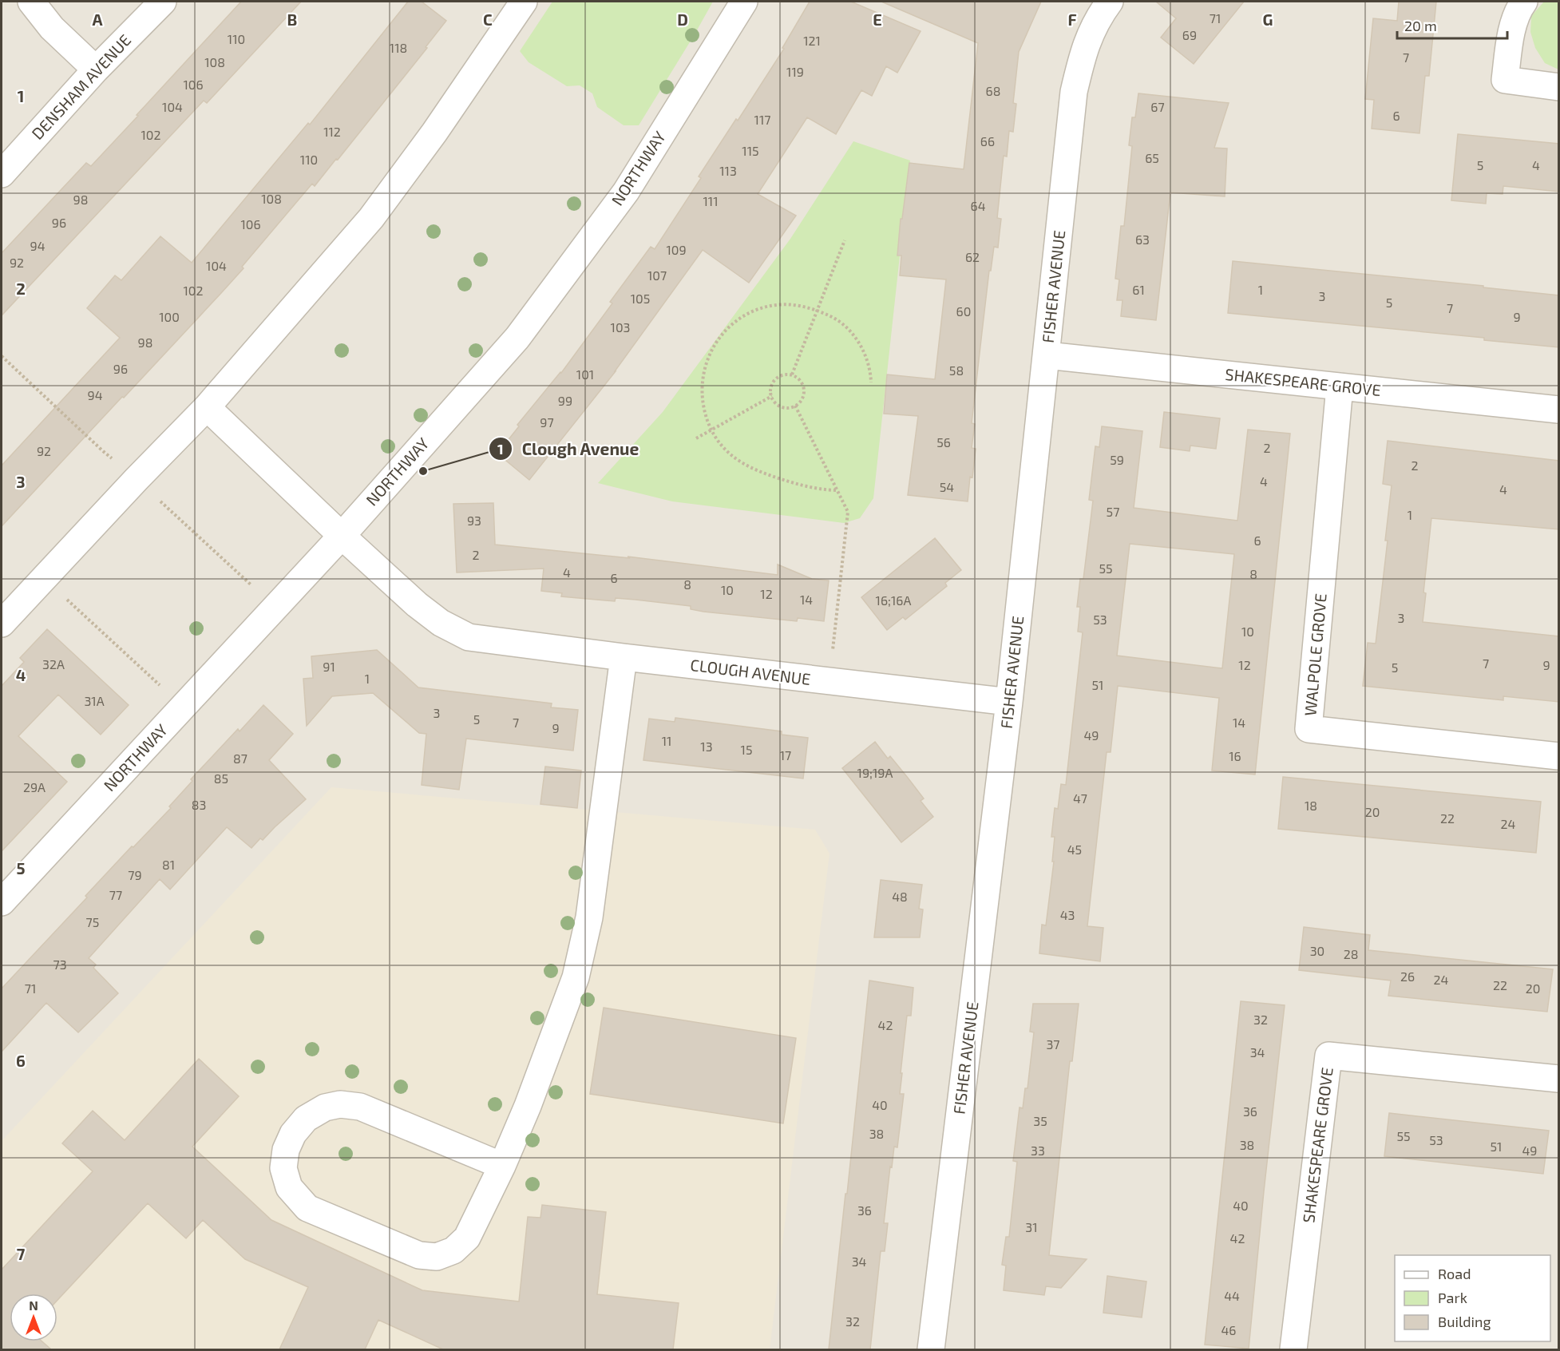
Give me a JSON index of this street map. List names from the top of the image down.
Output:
{
  "streets": {
    "street": [
      "DENSHAM AVENUE",
      "NORTHWAY",
      "FISHER AVENUE",
      "SHAKESPEARE GROVE",
      "WALPOLE GROVE",
      "CLOUGH AVENUE"
    ]
  },
  "crossings": [
    ["NORTHWAY", "CLOUGH AVENUE"],
    ["FISHER AVENUE", "SHAKESPEARE GROVE"],
    ["FISHER AVENUE", "CLOUGH AVENUE"],
    ["SHAKESPEARE GROVE", "WALPOLE GROVE"]
  ],
  "places": ["Clough Avenue"],
  "house_numbers": [
    "71",
    "69",
    "110",
    "121",
    "118",
    "7",
    "108",
    "119",
    "106",
    "68",
    "104",
    "67",
    "6",
    "117",
    "112",
    "102",
    "66",
    "115",
    "65",
    "110",
    "5",
    "4",
    "113",
    "108",
    "98",
    "111",
    "64",
    "96",
    "106",
    "63",
    "94",
    "109",
    "62",
    "92",
    "104",
    "107",
    "61",
    "1",
    "102",
    "3",
    "105",
    "5",
    "7",
    "60",
    "100",
    "9",
    "103",
    "98",
    "96",
    "58",
    "101",
    "94",
    "99",
    "97",
    "56",
    "2",
    "92",
    "59",
    "2",
    "4",
    "54",
    "4",
    "57",
    "1",
    "93",
    "6",
    "2",
    "55",
    "4",
    "8",
    "6",
    "8",
    "10",
    "12",
    "14",
    "16;16A",
    "3",
    "53",
    "10",
    "7",
    "32A",
    "12",
    "9",
    "91",
    "5",
    "1",
    "51",
    "31A",
    "3",
    "5",
    "7",
    "14",
    "9",
    "49",
    "11",
    "13",
    "15",
    "17",
    "16",
    "87",
    "19;19A",
    "85",
    "29A",
    "47",
    "83",
    "18",
    "20",
    "22",
    "24",
    "45",
    "81",
    "79",
    "77",
    "48",
    "43",
    "75",
    "30",
    "28",
    "73",
    "26",
    "24",
    "22",
    "71",
    "20",
    "32",
    "42",
    "37",
    "34",
    "40",
    "36",
    "35",
    "38",
    "55",
    "53",
    "38",
    "51",
    "33",
    "49",
    "40",
    "36",
    "31",
    "42",
    "34",
    "44",
    "32",
    "46"
  ],
  "legend": ["Road", "Park", "Building"],
  "scale_bar": "20 m",
  "north": "top",
  "grid": {
    "columns": [
      "A",
      "B",
      "C",
      "D",
      "E",
      "F",
      "G"
    ],
    "rows": [
      "1",
      "2",
      "3",
      "4",
      "5",
      "6",
      "7"
    ]
  }
}
